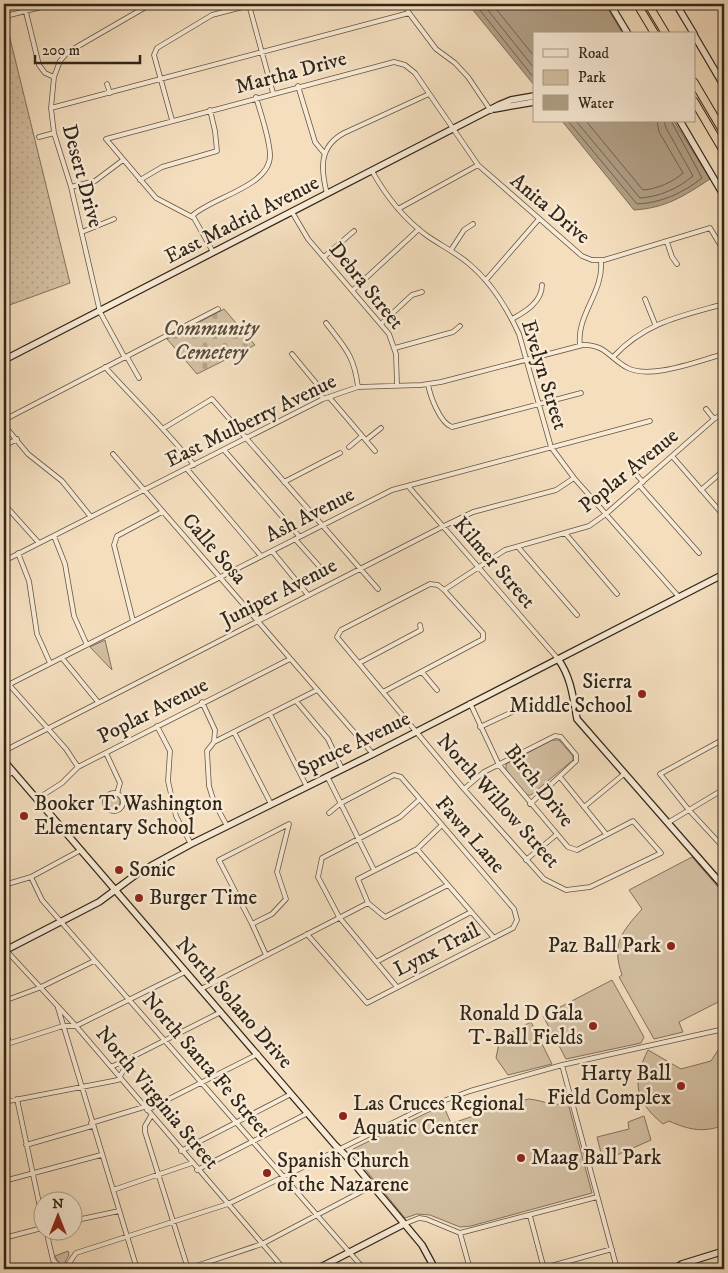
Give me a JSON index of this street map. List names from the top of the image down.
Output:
{
  "streets": {
    "main road": ["East Madrid Avenue", "Spruce Avenue", "North Solano Drive"],
    "street": [
      "Martha Drive",
      "Desert Drive",
      "Anita Drive",
      "Debra Street",
      "Evelyn Street",
      "East Mulberry Avenue",
      "Poplar Avenue",
      "Ash Avenue",
      "Calle Sosa",
      "Kilmer Street",
      "Juniper Avenue",
      "Birch Drive",
      "North Willow Street",
      "Fawn Lane",
      "Lynx Trail",
      "North Santa Fe Street",
      "North Virginia Street"
    ]
  },
  "crossings": [
    ["Martha Drive", "Anita Drive"],
    ["Martha Drive", "East Madrid Avenue"],
    ["Desert Drive", "East Madrid Avenue"],
    ["Anita Drive", "East Madrid Avenue"],
    ["East Madrid Avenue", "Debra Street"],
    ["East Madrid Avenue", "Evelyn Street"],
    ["Debra Street", "East Mulberry Avenue"],
    ["Evelyn Street", "East Mulberry Avenue"],
    ["Evelyn Street", "Poplar Avenue"],
    ["Evelyn Street", "Ash Avenue"],
    ["Evelyn Street", "Juniper Avenue"],
    ["Evelyn Street", "Spruce Avenue"],
    ["East Mulberry Avenue", "Calle Sosa"],
    ["Poplar Avenue", "Calle Sosa"],
    ["Poplar Avenue", "Kilmer Street"],
    ["Poplar Avenue", "North Willow Street"],
    ["Poplar Avenue", "North Solano Drive"],
    ["Ash Avenue", "Calle Sosa"],
    ["Ash Avenue", "Kilmer Street"],
    ["Calle Sosa", "Juniper Avenue"],
    ["Calle Sosa", "Spruce Avenue"],
    ["Kilmer Street", "Juniper Avenue"],
    ["Kilmer Street", "Spruce Avenue"],
    ["Spruce Avenue", "Birch Drive"],
    ["Spruce Avenue", "North Willow Street"],
    ["Spruce Avenue", "North Solano Drive"],
    ["Spruce Avenue", "North Santa Fe Street"],
    ["Spruce Avenue", "North Virginia Street"],
    ["Birch Drive", "North Willow Street"],
    ["Fawn Lane", "Lynx Trail"]
  ],
  "parks": ["Community Cemetery"],
  "places": [
    "Sierra Middle School",
    "Booker T. Washington Elementary School",
    "Sonic",
    "Burger Time",
    "Paz Ball Park",
    "Ronald D Gala T-Ball Fields",
    "Harty Ball Field Complex",
    "Las Cruces Regional Aquatic Center",
    "Maag Ball Park",
    "Spanish Church of the Nazarene"
  ],
  "legend": ["Road", "Park", "Water"],
  "scale_bar": "200 m",
  "north": "top"
}
